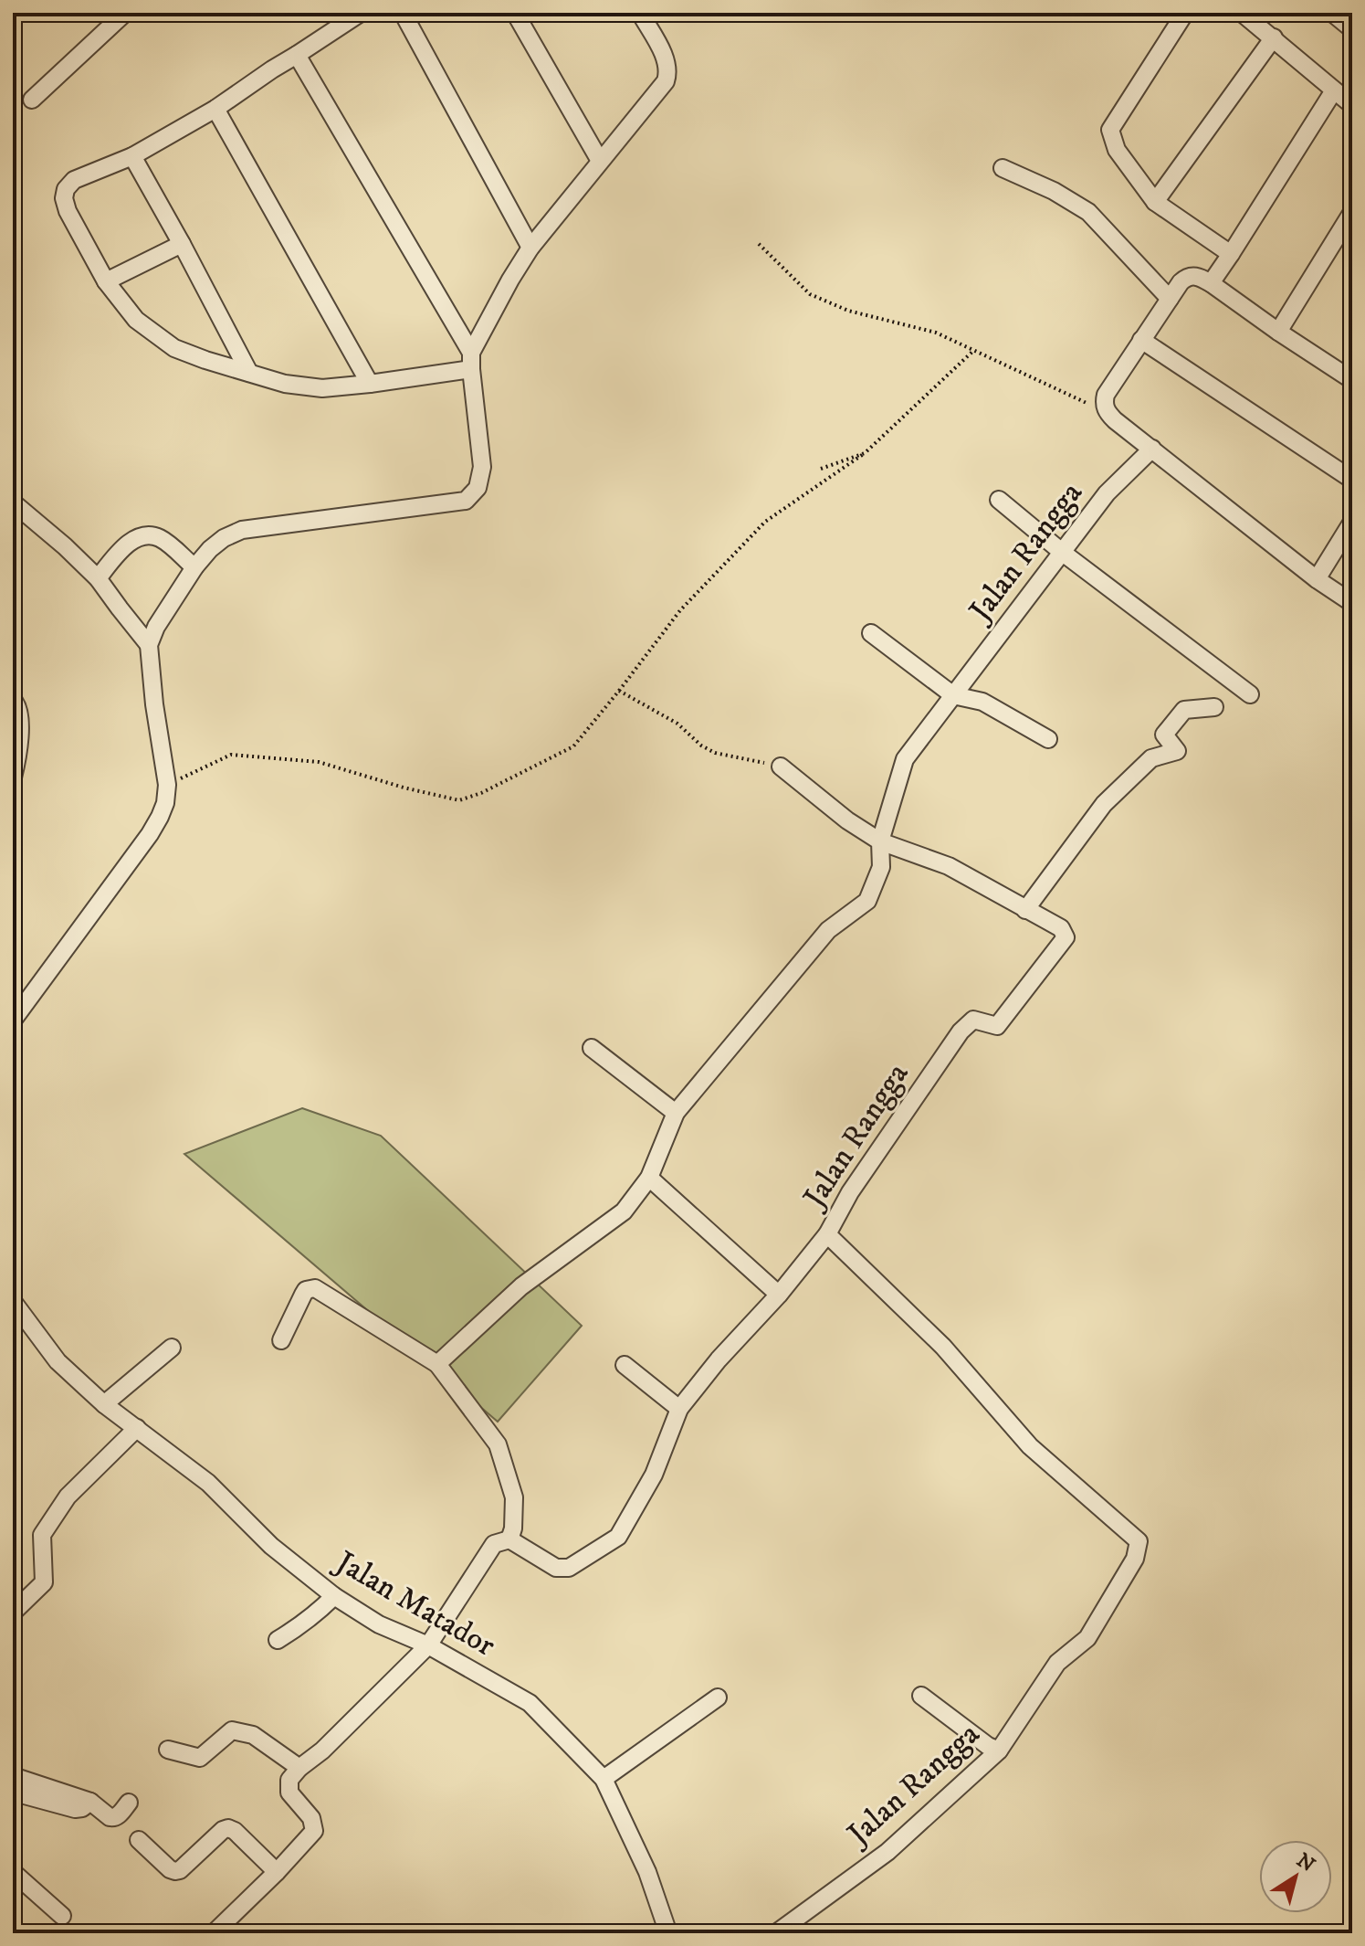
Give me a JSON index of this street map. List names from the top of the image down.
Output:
{
  "streets": {
    "street": ["Jalan Rangga", "Jalan Matador"]
  },
  "north": "top right"
}
